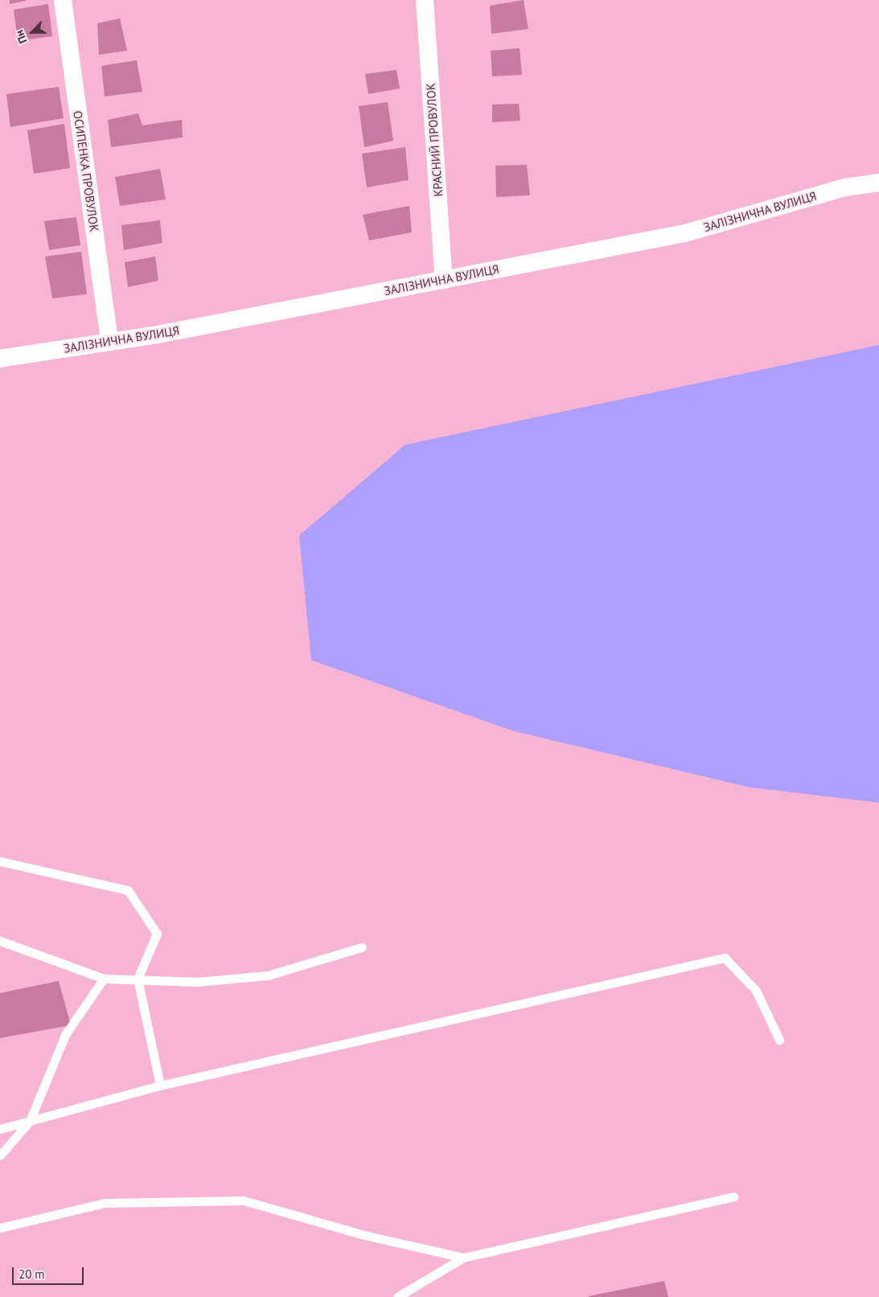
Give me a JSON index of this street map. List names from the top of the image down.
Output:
{
  "streets": {
    "street": ["КРАСНИЙ ПРОВУЛОК", "ОСИПЕНКА ПРОВУЛОК", "ЗАЛІЗНИЧНА ВУЛИЦЯ"]
  },
  "crossings": [
    ["КРАСНИЙ ПРОВУЛОК", "ЗАЛІЗНИЧНА ВУЛИЦЯ"],
    ["ОСИПЕНКА ПРОВУЛОК", "ЗАЛІЗНИЧНА ВУЛИЦЯ"]
  ],
  "scale_bar": "20 m",
  "north": "bottom left"
}
